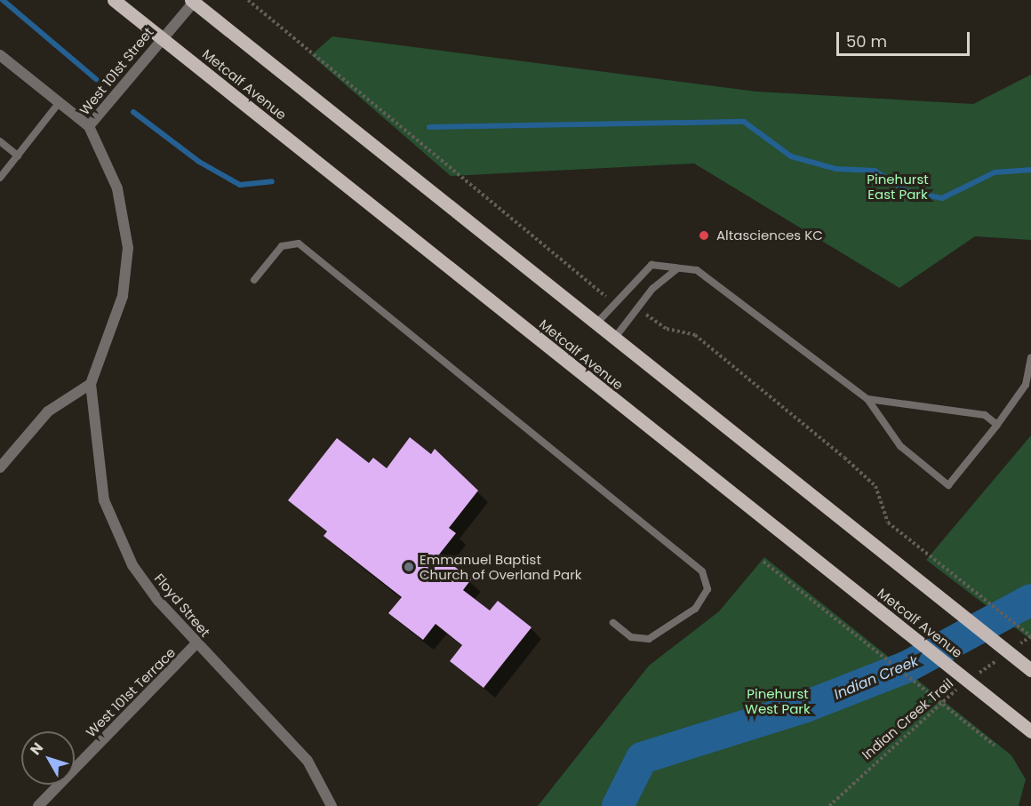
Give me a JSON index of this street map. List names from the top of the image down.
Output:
{
  "streets": {
    "main road": ["Metcalf Avenue"],
    "street": ["West 101st Street", "Floyd Street", "West 101st Terrace"],
    "path": ["Indian Creek Trail"]
  },
  "crossings": [
    ["West 101st Street", "Metcalf Avenue"],
    ["West 101st Street", "Floyd Street"],
    ["Floyd Street", "West 101st Terrace"]
  ],
  "water": ["Indian Creek"],
  "parks": ["Pinehurst East Park", "Pinehurst West Park"],
  "places": ["Altasciences KC", "Emmanuel Baptist Church of Overland Park"],
  "scale_bar": "50 m",
  "north": "top left"
}
